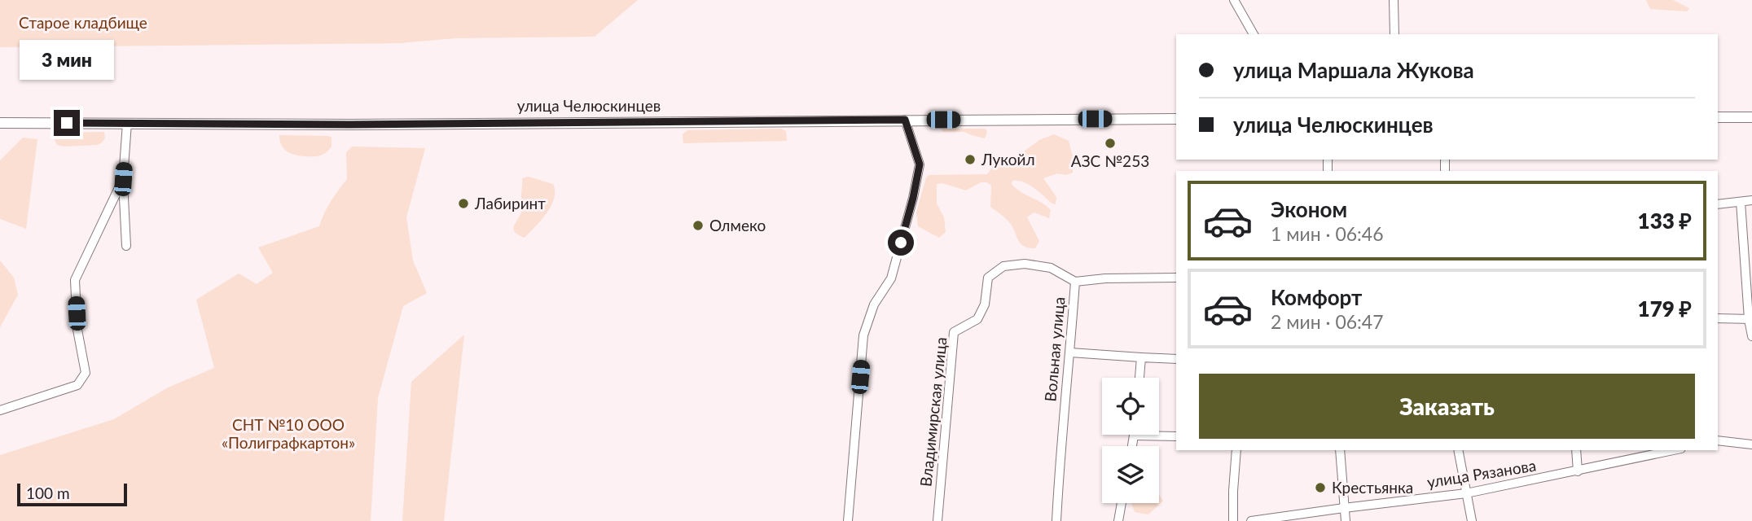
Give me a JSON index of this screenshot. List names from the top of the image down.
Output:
{
  "streets": {
    "main road": ["улица Челюскинцев"],
    "street": ["Вольная улица", "Владимирская улица", "улица Рязанова"]
  },
  "crossings": [
    ["Вольная улица", "Владимирская улица"]
  ],
  "parks": ["Старое кладбище", "СНТ №10 ООО «Полиграфкартон»"],
  "places": [
    "АЗС №253",
    "Лукойл",
    "Лабиринт",
    "Олмеко",
    "Крестьянка"
  ],
  "scale_bar": "100 m",
  "page": {
    "banner": ["улица Маршала Жукова", "улица Челюскинцев"],
    "bubble": "3 мин",
    "list": [
      {
        "name": "Эконом",
        "note": "1 мин · 06:46",
        "value": "133 ₽"
      },
      {
        "name": "Комфорт",
        "note": "2 мин · 06:47",
        "value": "179 ₽"
      }
    ],
    "buttons": "Заказать",
    "scale": "100 m"
  }
}
